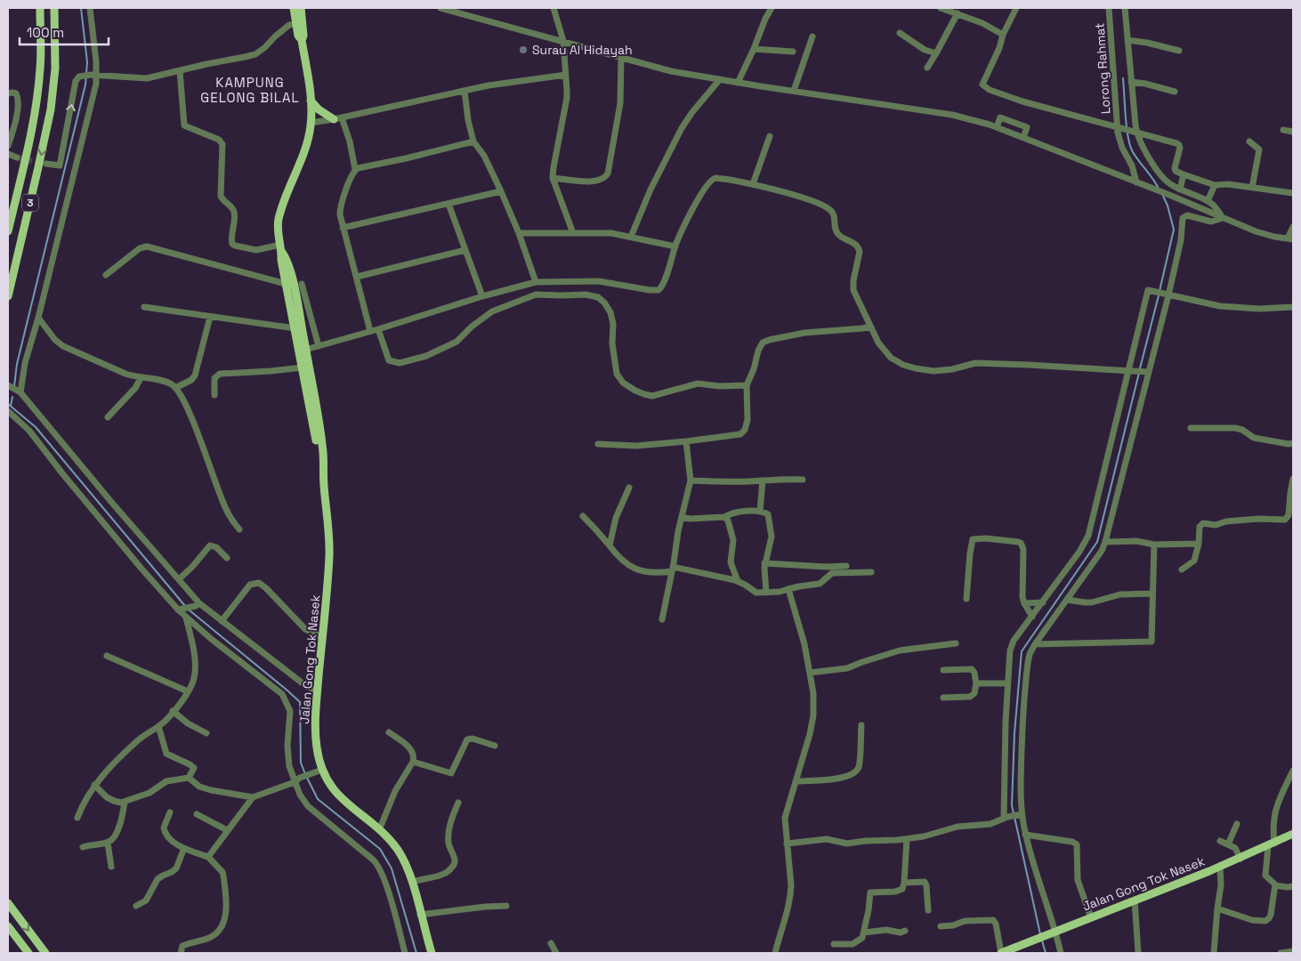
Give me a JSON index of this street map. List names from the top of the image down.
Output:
{
  "streets": {
    "main road": ["3", "Jalan Gong Tok Nasek"],
    "street": ["Lorong Rahmat"]
  },
  "districts": ["KAMPUNG GELONG BILAL"],
  "places": ["Surau Al Hidayah"],
  "scale_bar": "100 m"
}
